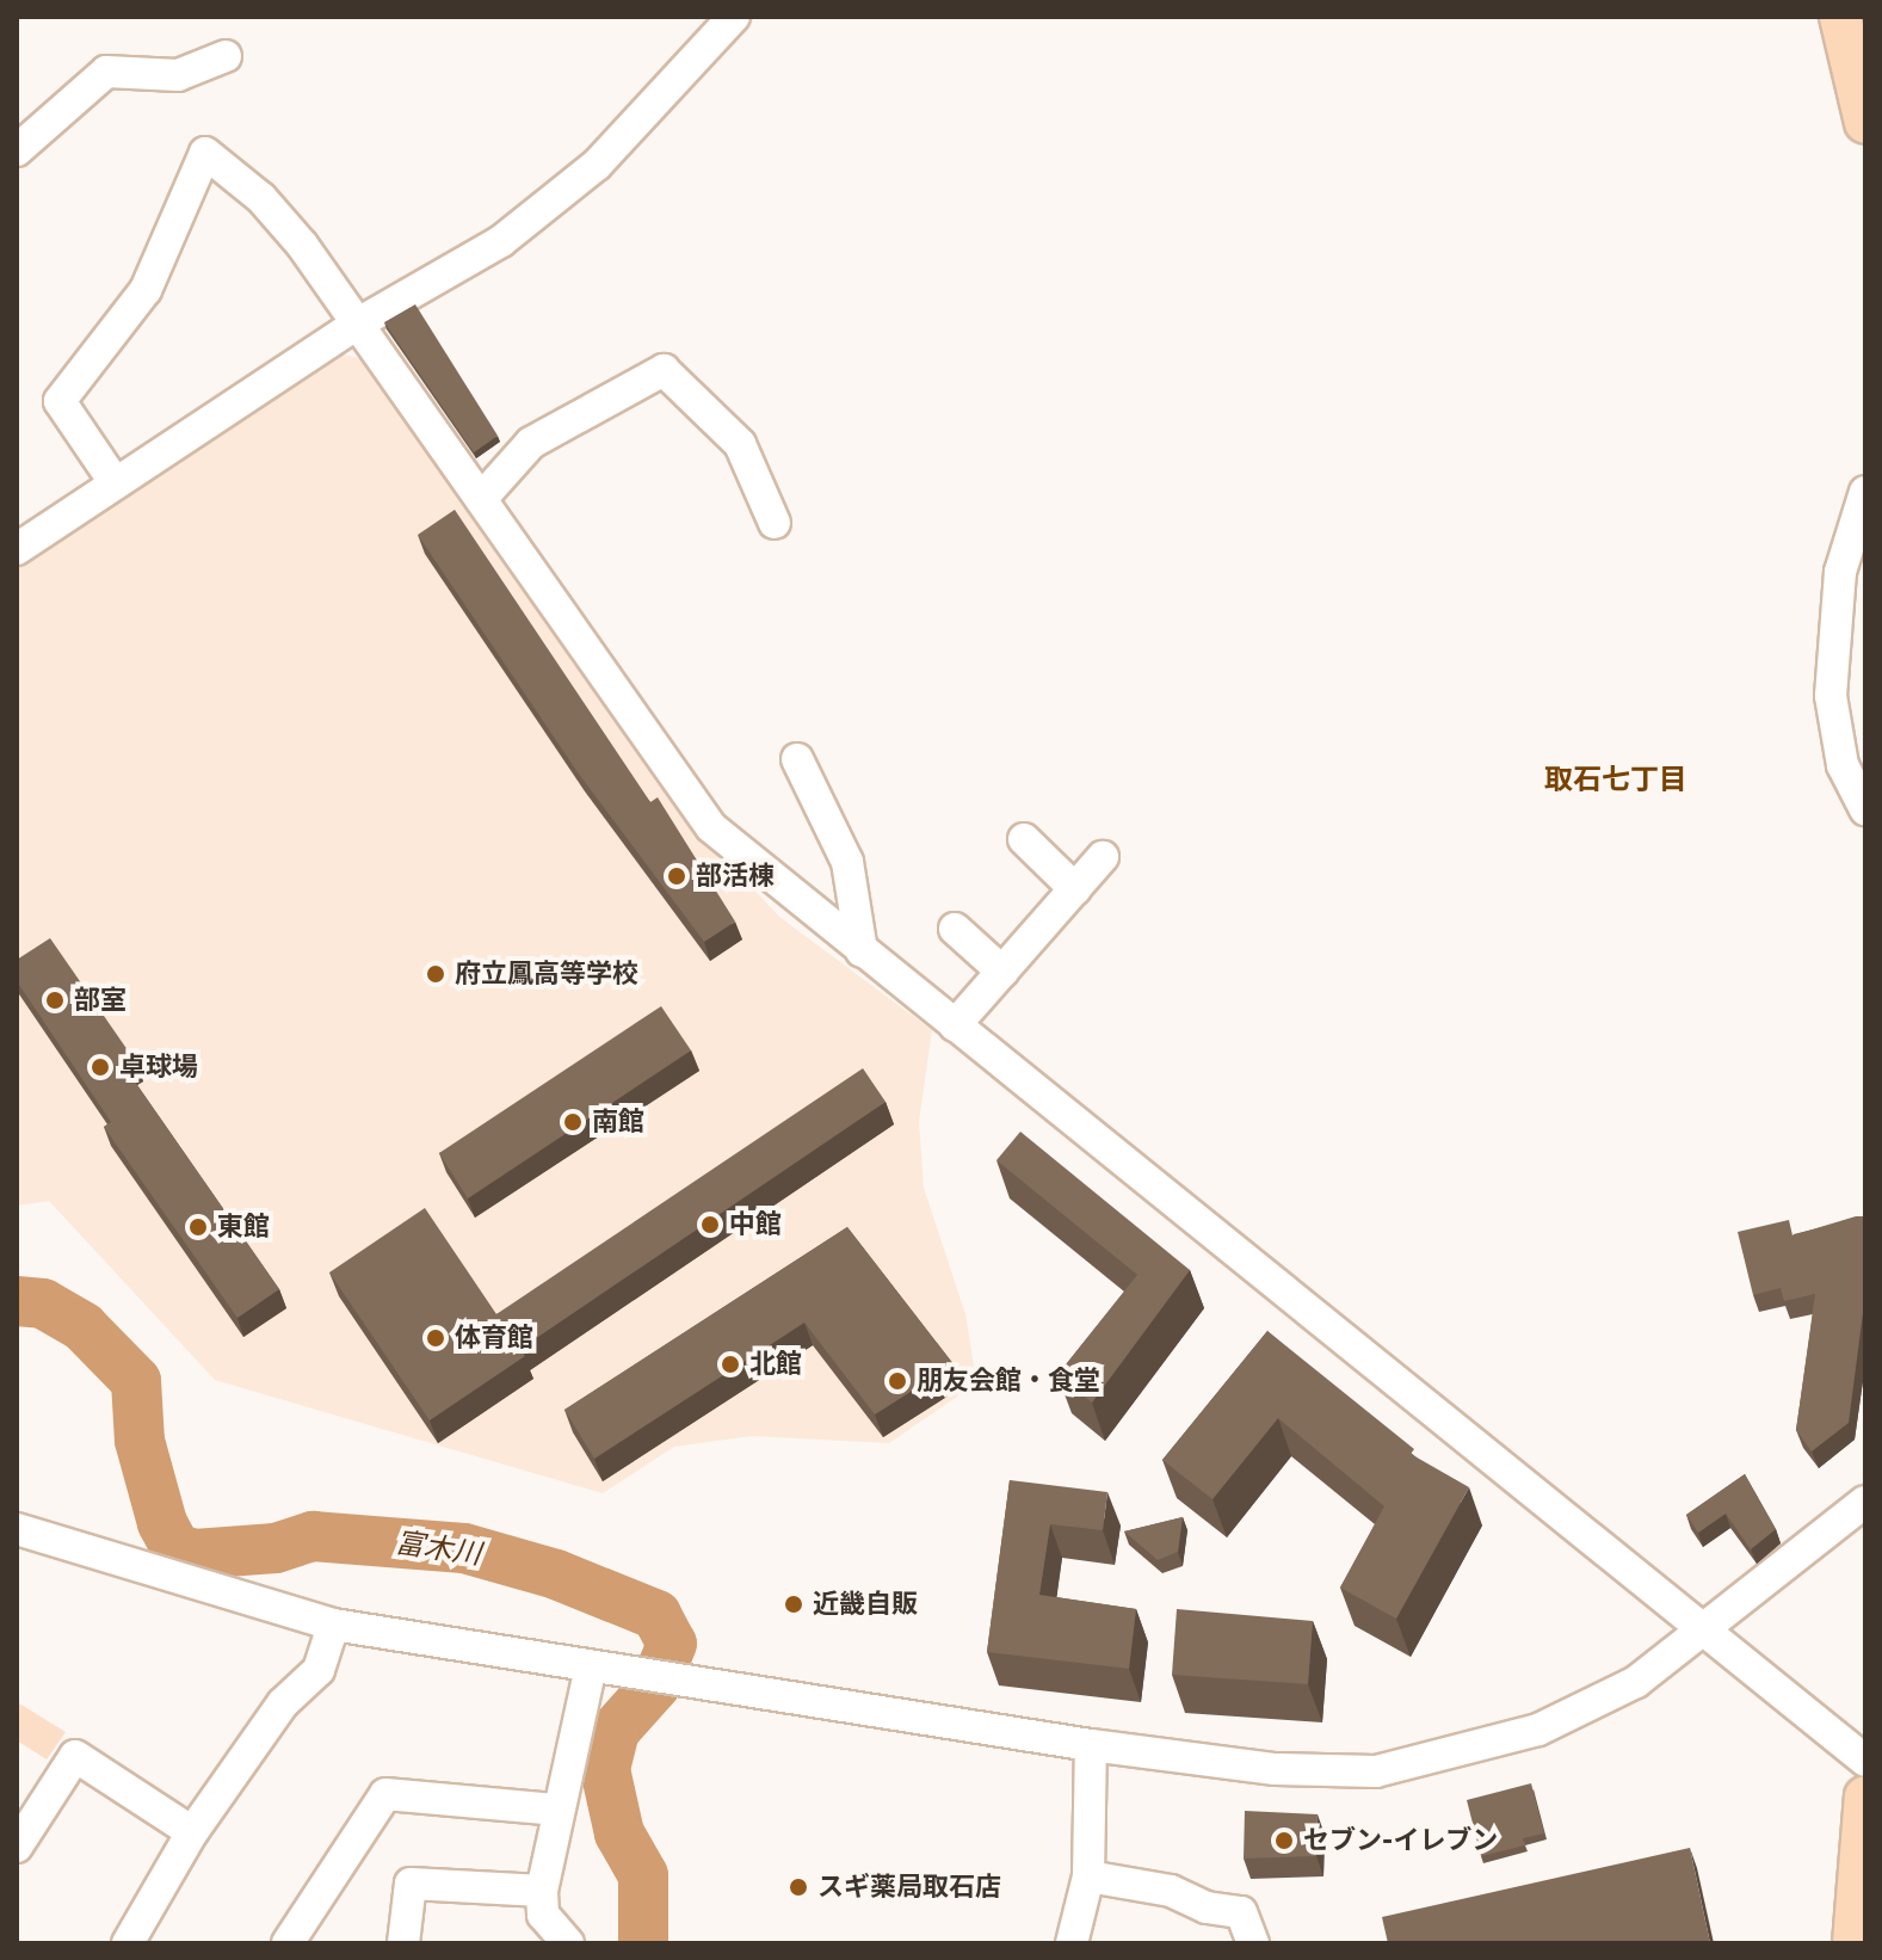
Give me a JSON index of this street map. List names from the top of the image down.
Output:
{
  "districts": ["取石七丁目"],
  "water": ["富木川"],
  "places": [
    "部活棟",
    "府立鳳高等学校",
    "部室",
    "卓球場",
    "南館",
    "中館",
    "東館",
    "体育館",
    "北館",
    "朋友会館・食堂",
    "近畿自販",
    "セブン-イレブン",
    "スギ薬局取石店"
  ]
}
